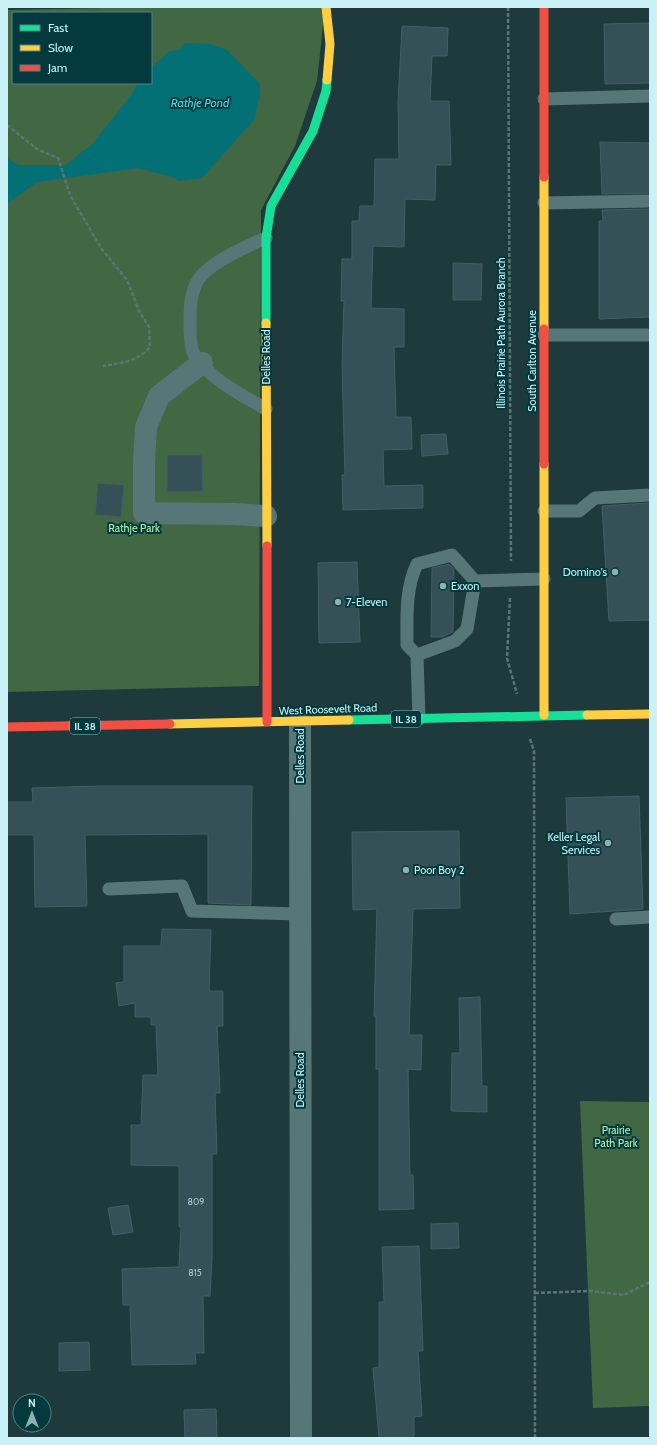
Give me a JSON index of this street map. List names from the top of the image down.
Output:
{
  "streets": {
    "street": [
      "Delles Road",
      "South Carlton Avenue",
      "West Roosevelt Road",
      "IL 38"
    ],
    "path": ["Illinois Prairie Path Aurora Branch"]
  },
  "crossings": [
    ["Delles Road", "West Roosevelt Road"],
    ["South Carlton Avenue", "West Roosevelt Road"]
  ],
  "water": ["Rathje Pond"],
  "parks": ["Rathje Park", "Prairie Path Park"],
  "places": [
    "Domino's",
    "Exxon",
    "7-Eleven",
    "Keller Legal Services",
    "Poor Boy 2"
  ],
  "house_numbers": ["809", "815"],
  "legend": ["Fast", "Slow", "Jam"],
  "north": "top"
}
